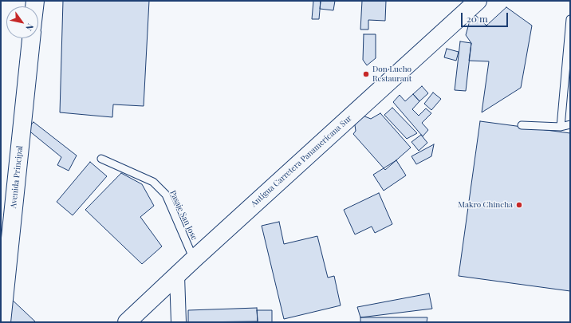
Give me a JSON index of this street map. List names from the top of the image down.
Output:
{
  "streets": {
    "main road": ["Antigua Carretera Panamericana Sur", "Avenida Principal"],
    "lane": ["Pasaje San Jose"]
  },
  "crossings": [
    ["Antigua Carretera Panamericana Sur", "Pasaje San Jose"]
  ],
  "places": ["Don Lucho Restaurant", "Makro Chincha"],
  "scale_bar": "20 m",
  "north": "bottom right"
}
